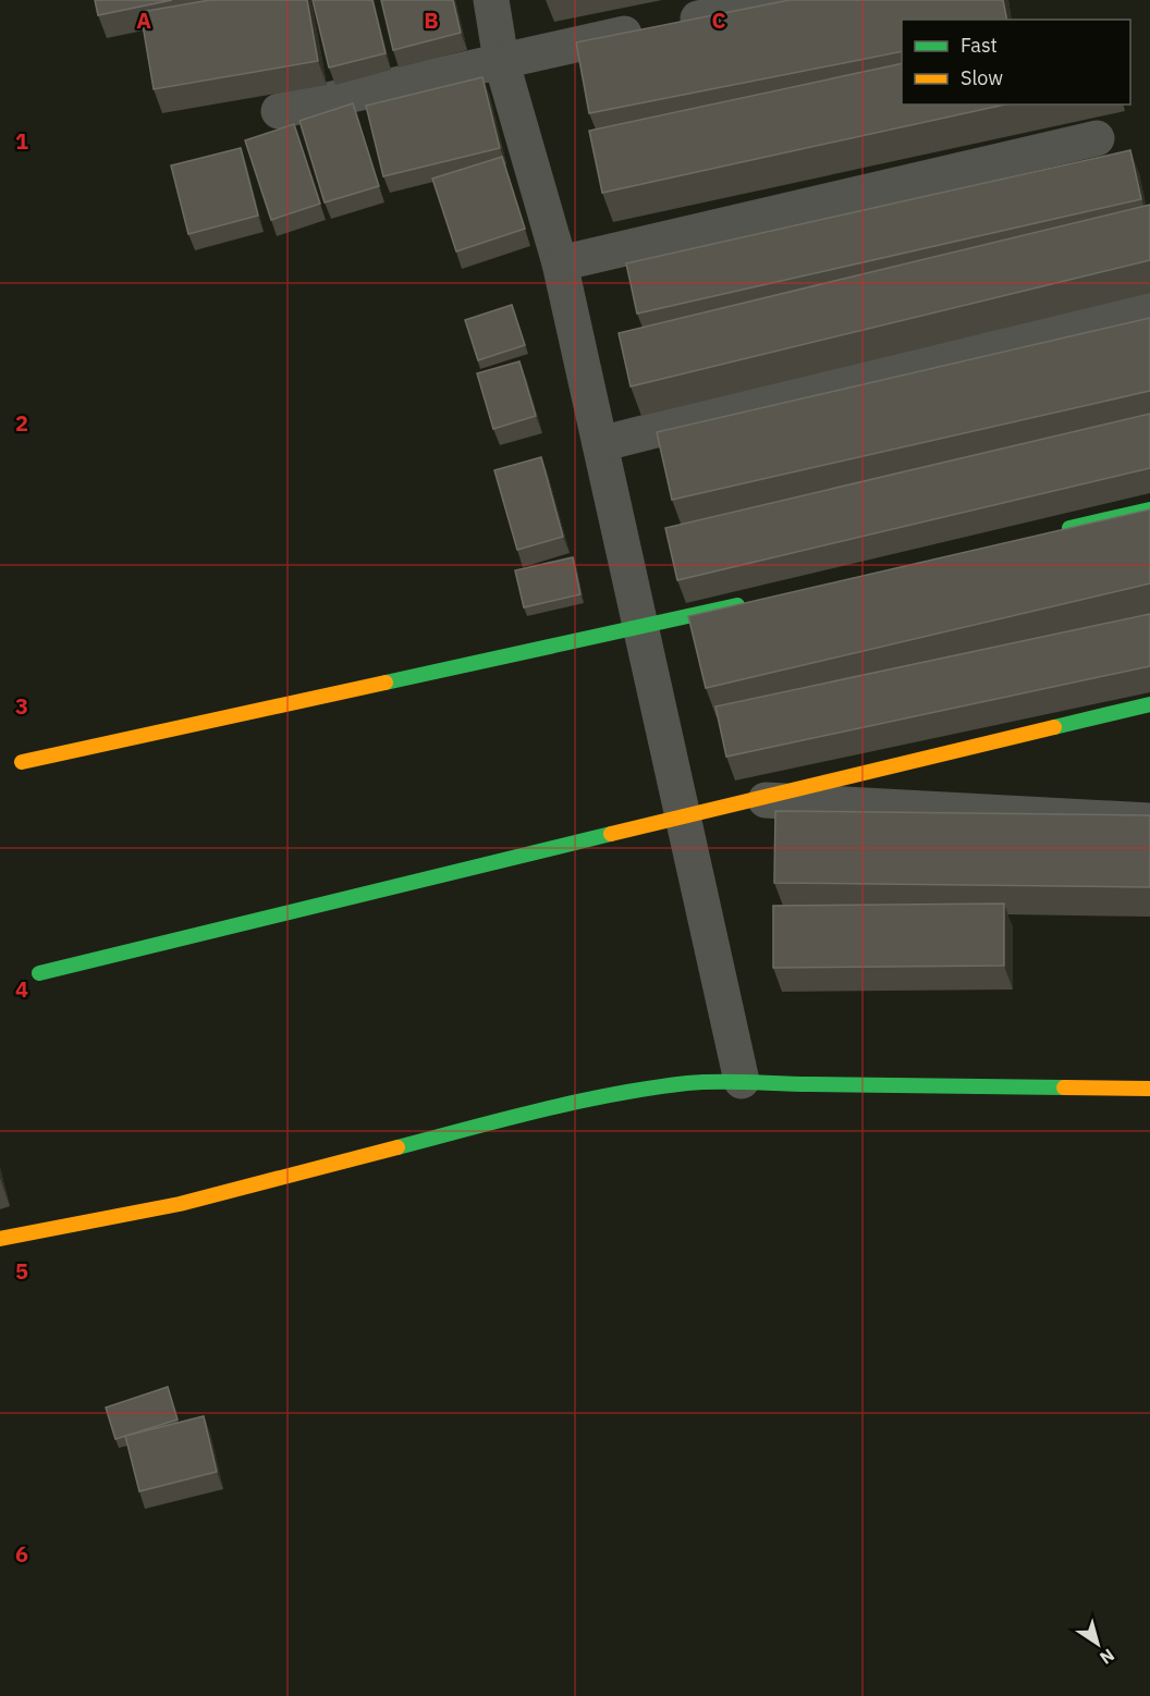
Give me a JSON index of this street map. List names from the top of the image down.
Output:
{
  "legend": ["Fast", "Slow"],
  "north": "bottom right",
  "grid": {
    "columns": ["A", "B", "C"],
    "rows": [
      "1",
      "2",
      "3",
      "4",
      "5",
      "6"
    ]
  }
}
